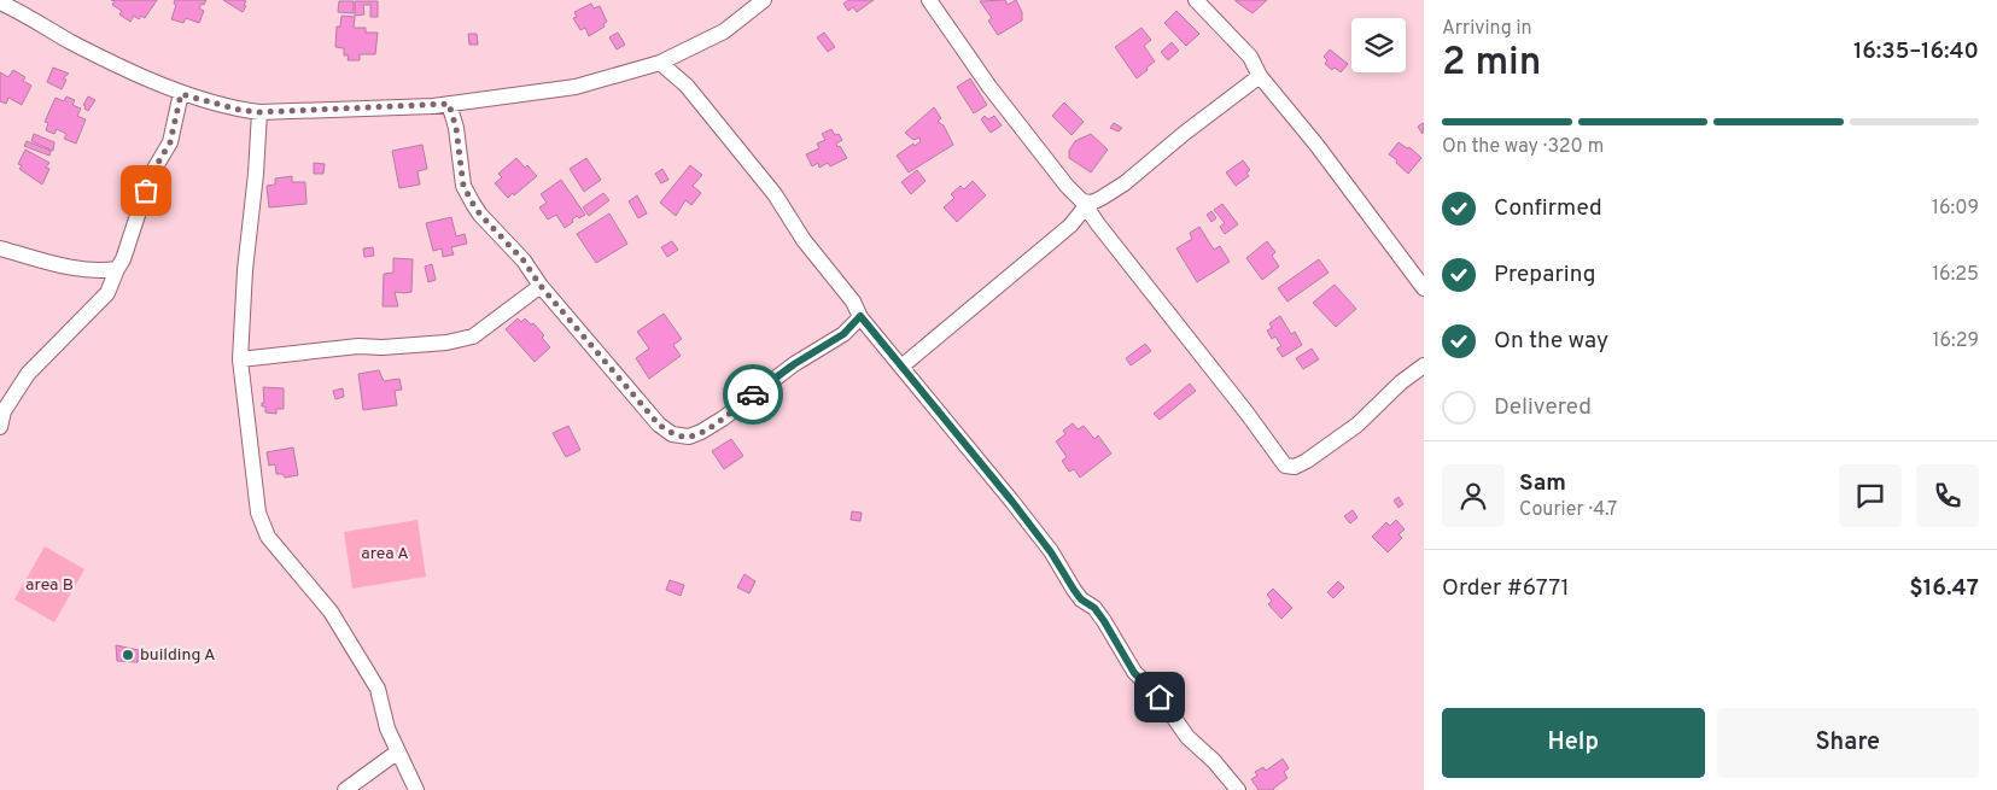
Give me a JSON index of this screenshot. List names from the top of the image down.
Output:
{
  "parks": ["area A", "area B"],
  "places": ["building A"],
  "page": {
    "heading": ["2 min", "Arriving in", "16:35–16:40"],
    "panel": [
      "Sam",
      "Courier · 4.7",
      "Order #6771",
      "$16.47"
    ],
    "bar": "On the way · 320 m",
    "list": [
      ["Confirmed", "16:09"],
      ["Preparing", "16:25"],
      ["On the way", "16:29"],
      "Delivered"
    ],
    "buttons": ["Help", "Share"]
  }
}
